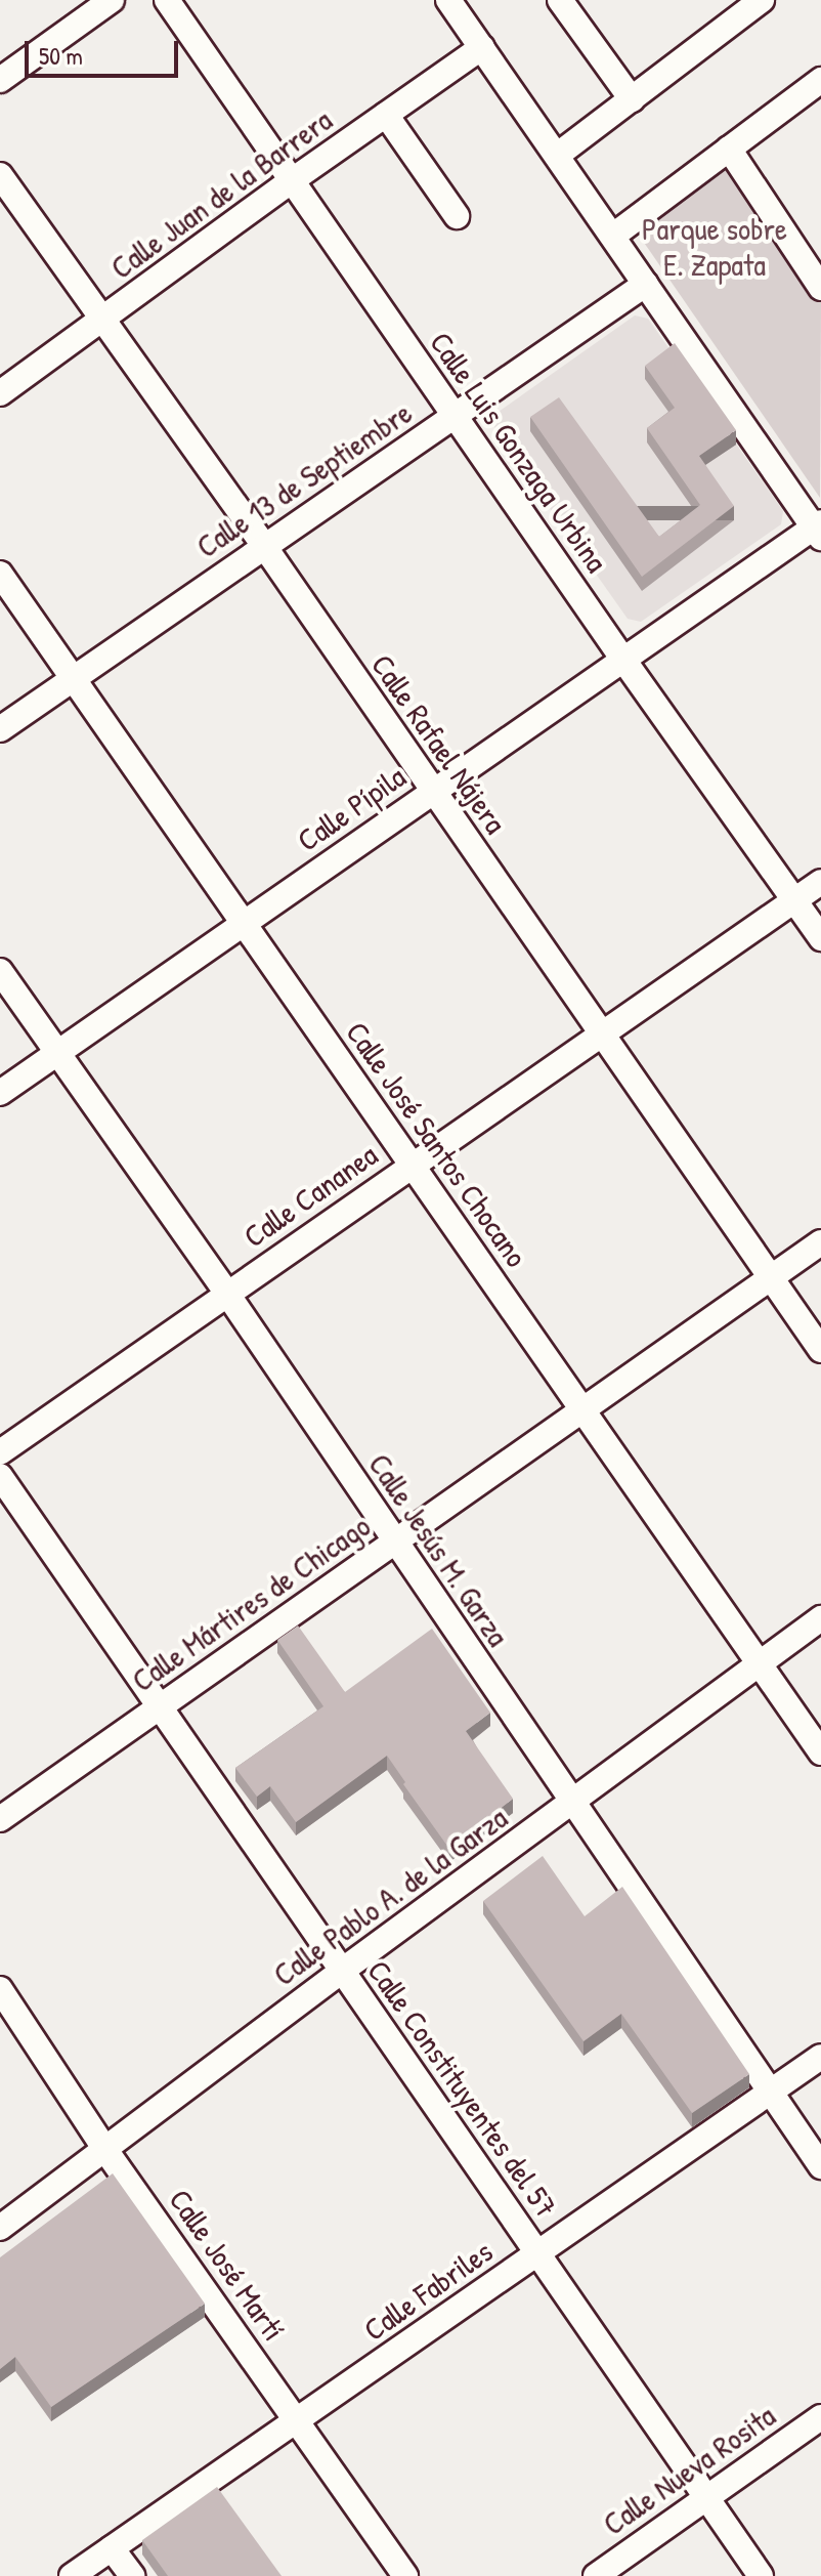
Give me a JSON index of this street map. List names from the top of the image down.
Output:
{
  "streets": {
    "street": [
      "Calle Juan de la Barrera",
      "Calle Luis Gonzaga Urbina",
      "Calle 13 de Septiembre",
      "Calle Rafael Nájera",
      "Calle Pípila",
      "Calle José Santos Chocano",
      "Calle Cananea",
      "Calle Jesús M. Garza",
      "Calle Mártires de Chicago",
      "Calle Pablo A. de la Garza",
      "Calle Constituyentes del 57",
      "Calle José Martí",
      "Calle Fabriles",
      "Calle Nueva Rosita"
    ]
  },
  "crossings": [
    ["Calle Juan de la Barrera", "Calle Luis Gonzaga Urbina"],
    ["Calle Juan de la Barrera", "Calle Rafael Nájera"],
    ["Calle Luis Gonzaga Urbina", "Calle 13 de Septiembre"],
    ["Calle Luis Gonzaga Urbina", "Calle Pípila"],
    ["Calle Luis Gonzaga Urbina", "Calle Cananea"],
    ["Calle 13 de Septiembre", "Calle Rafael Nájera"],
    ["Calle 13 de Septiembre", "Calle José Santos Chocano"],
    ["Calle Rafael Nájera", "Calle Pípila"],
    ["Calle Rafael Nájera", "Calle Cananea"],
    ["Calle Rafael Nájera", "Calle Mártires de Chicago"],
    ["Calle Pípila", "Calle José Santos Chocano"],
    ["Calle Pípila", "Calle Jesús M. Garza"],
    ["Calle José Santos Chocano", "Calle Cananea"],
    ["Calle José Santos Chocano", "Calle Mártires de Chicago"],
    ["Calle José Santos Chocano", "Calle Pablo A. de la Garza"],
    ["Calle Cananea", "Calle Jesús M. Garza"],
    ["Calle Jesús M. Garza", "Calle Mártires de Chicago"],
    ["Calle Jesús M. Garza", "Calle Pablo A. de la Garza"],
    ["Calle Jesús M. Garza", "Calle Fabriles"],
    ["Calle Mártires de Chicago", "Calle Constituyentes del 57"],
    ["Calle Pablo A. de la Garza", "Calle Constituyentes del 57"],
    ["Calle Pablo A. de la Garza", "Calle José Martí"],
    ["Calle Constituyentes del 57", "Calle Fabriles"],
    ["Calle Constituyentes del 57", "Calle Nueva Rosita"],
    ["Calle José Martí", "Calle Fabriles"]
  ],
  "parks": ["Parque sobre E. Zapata"],
  "scale_bar": "50 m"
}
